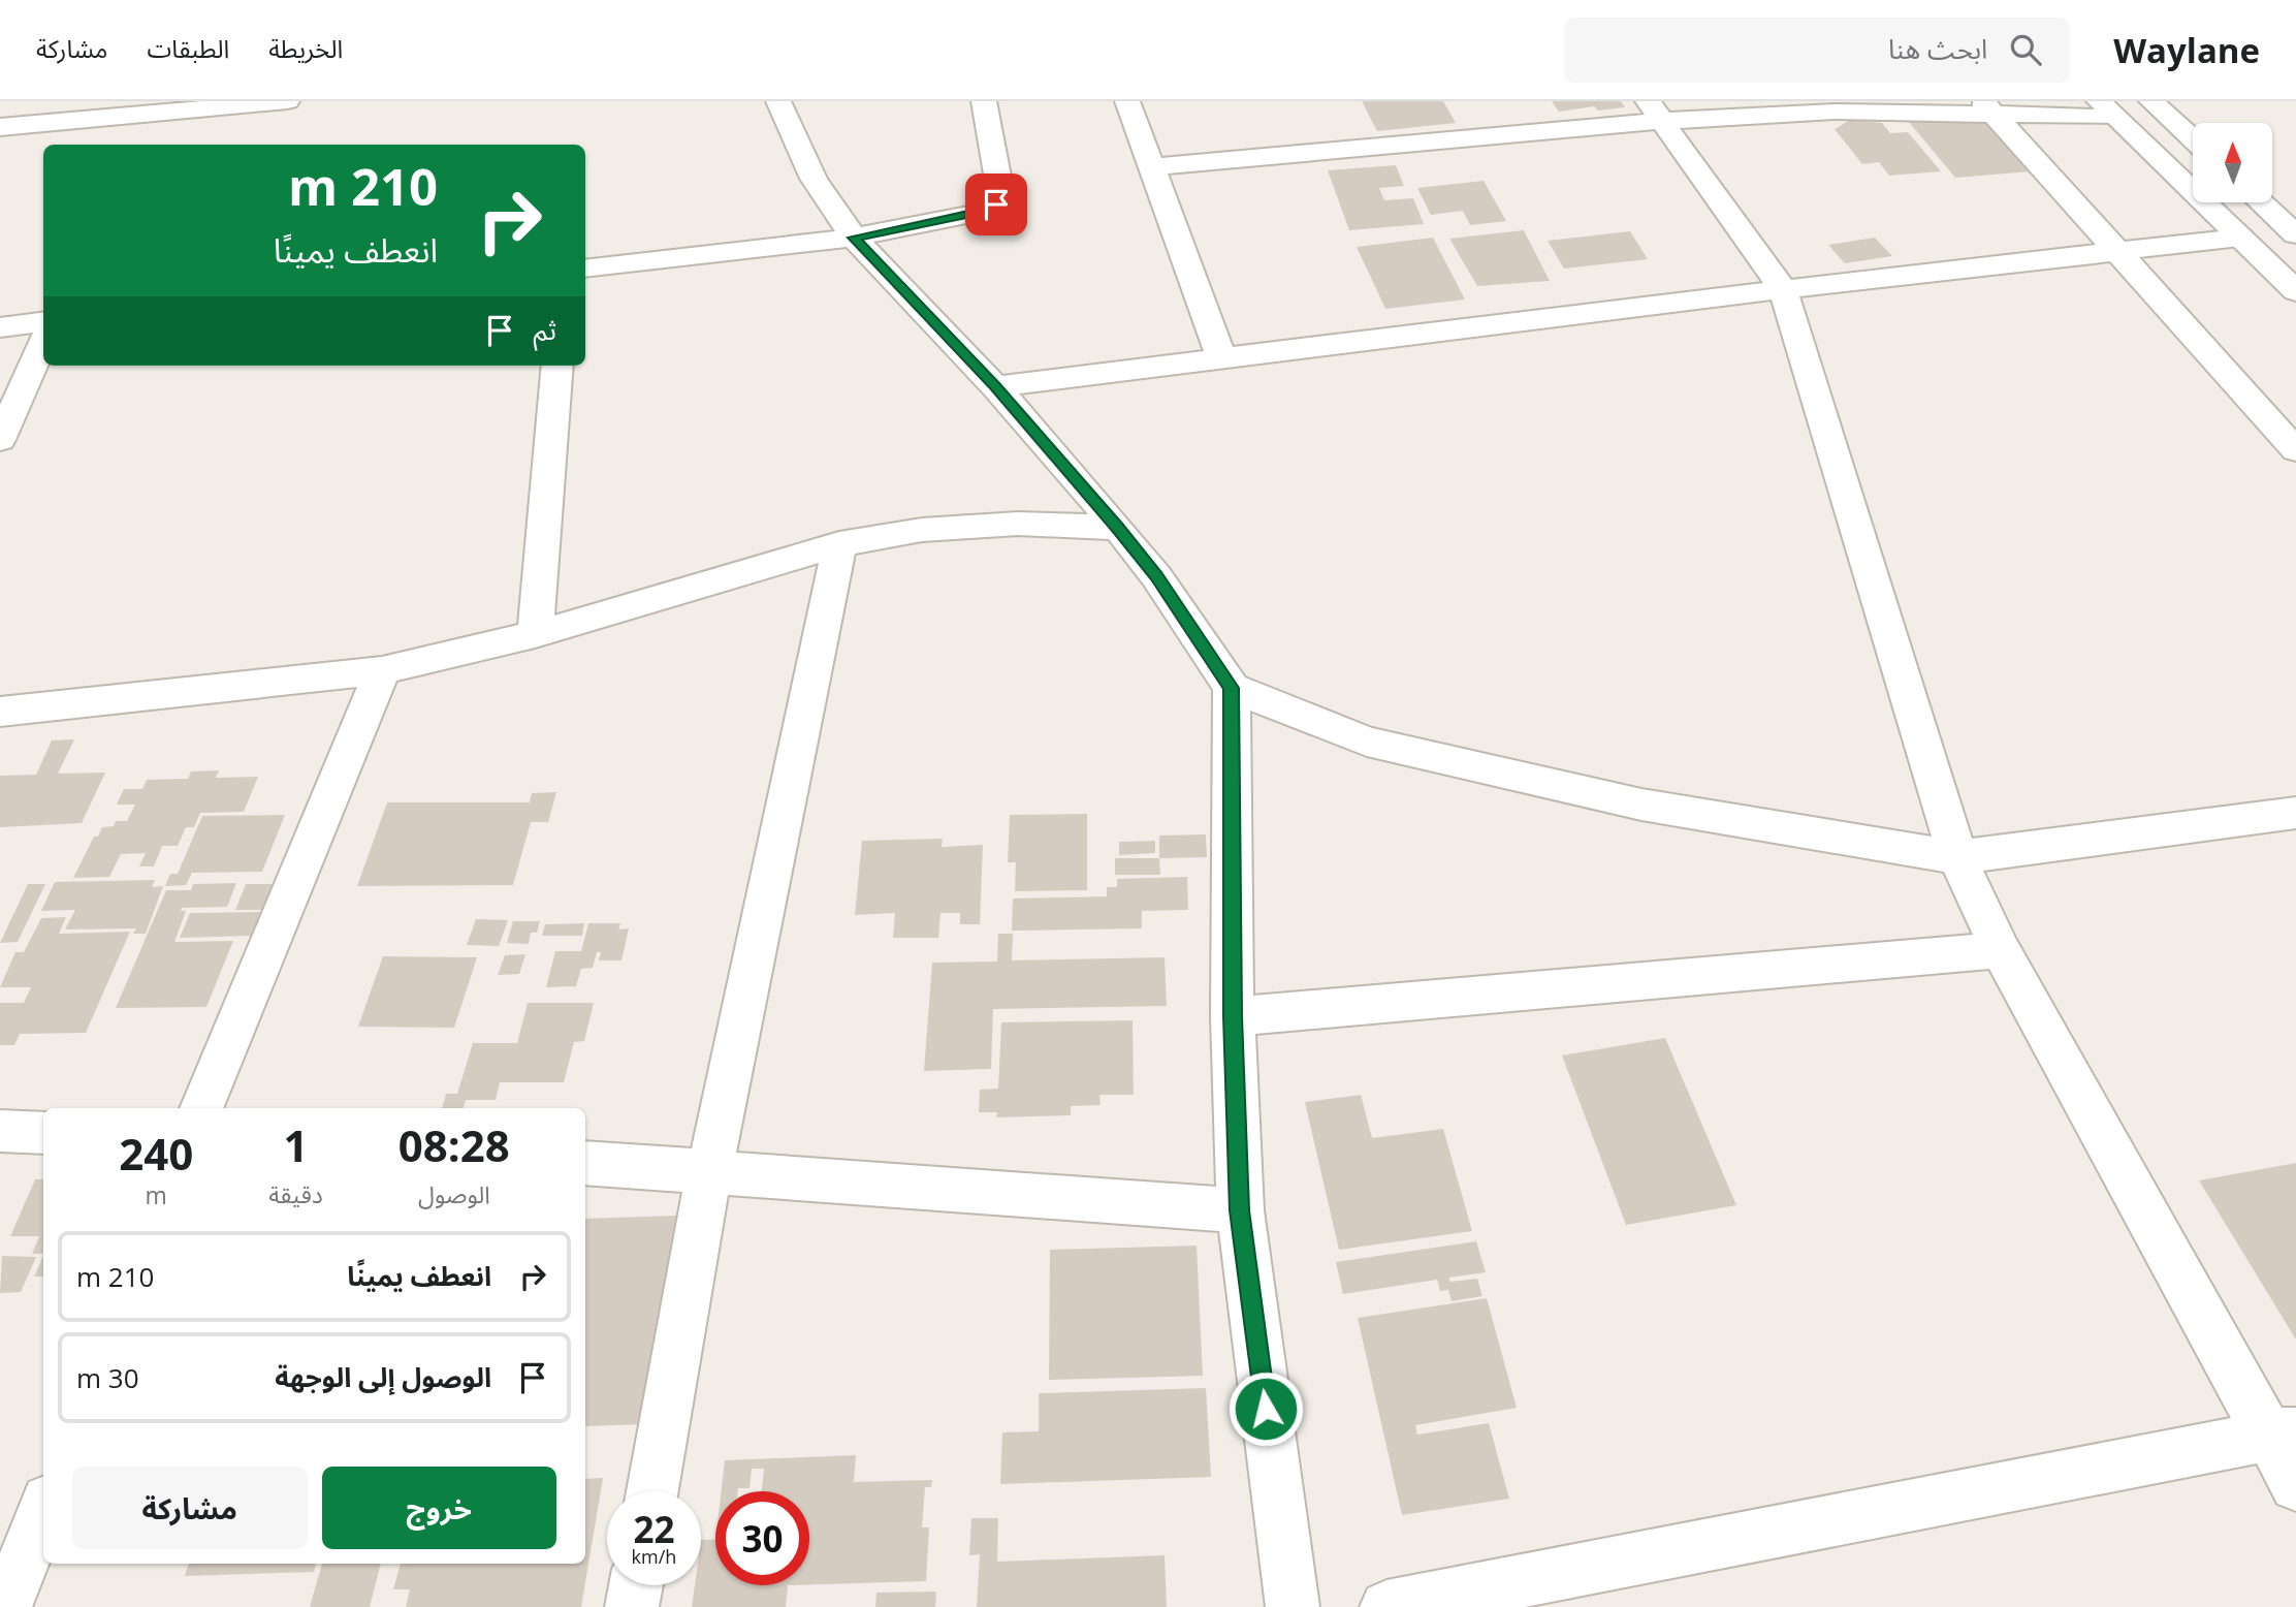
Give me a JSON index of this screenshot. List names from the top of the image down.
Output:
{
  "north": "top",
  "page": {
    "header": "Waylane",
    "search": "ابحث هنا",
    "nav": ["الخريطة", "الطبقات", "مشاركة"],
    "turn": ["210 m", "انعطف يمينًا"],
    "then": "ثم",
    "eta": [
      "08:28",
      "الوصول",
      "1",
      "دقيقة",
      "240",
      "m"
    ],
    "list": [
      {
        "name": "انعطف يمينًا",
        "value": "210 m"
      },
      {
        "name": "الوصول إلى الوجهة",
        "value": "30 m"
      }
    ],
    "buttons": ["خروج", "مشاركة"],
    "speed": "22 km/h",
    "limit": "30"
  }
}
